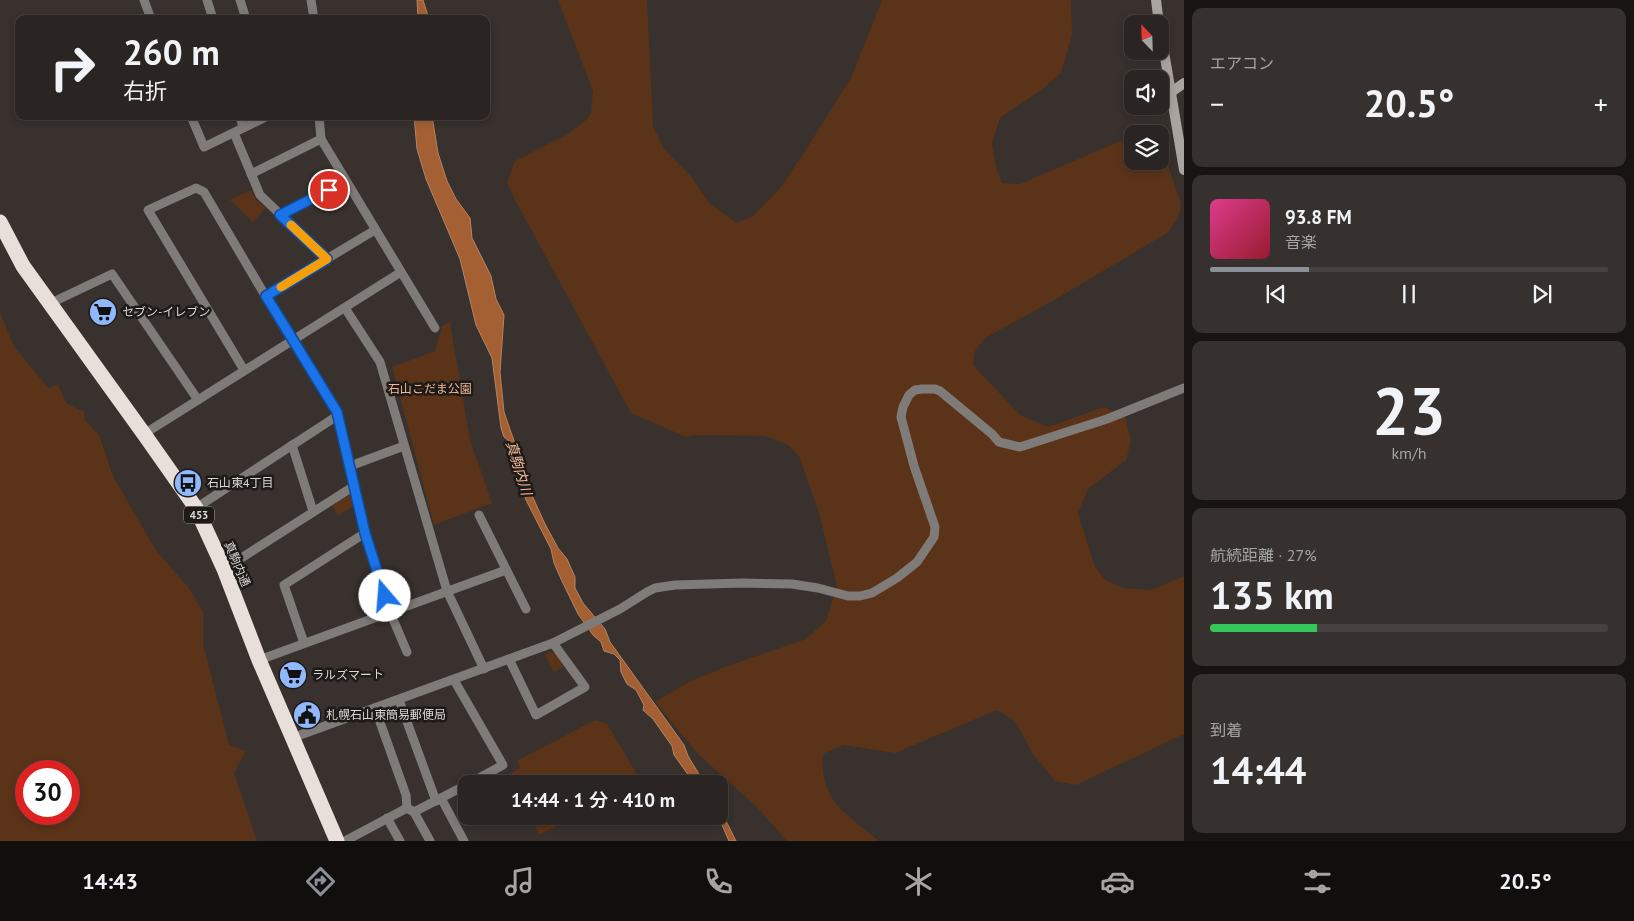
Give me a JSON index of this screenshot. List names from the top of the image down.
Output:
{
  "streets": {
    "highway": ["453", "真駒内通"]
  },
  "water": ["真駒内川"],
  "parks": ["石山こだま公園"],
  "places": {
    "supermarket": ["セブン-イレブン", "ラルズマート"],
    "bus stop": ["石山東4丁目"],
    "public building": ["札幌石山東簡易郵便局"]
  },
  "north": "top left",
  "page": {
    "tile": [
      "エアコン",
      ["23", "km/h"],
      ["航続距離 · 27%", "135 km"],
      ["到着", "14:44"]
    ],
    "turn": ["260 m", "右折"],
    "heat": ["−", "20.5°", "+"],
    "song": ["93.8 FM", "音楽"],
    "limit": "30",
    "trip": "14:44 · 1 分 · 410 m",
    "tabs": ["14:43", "20.5°"]
  }
}
